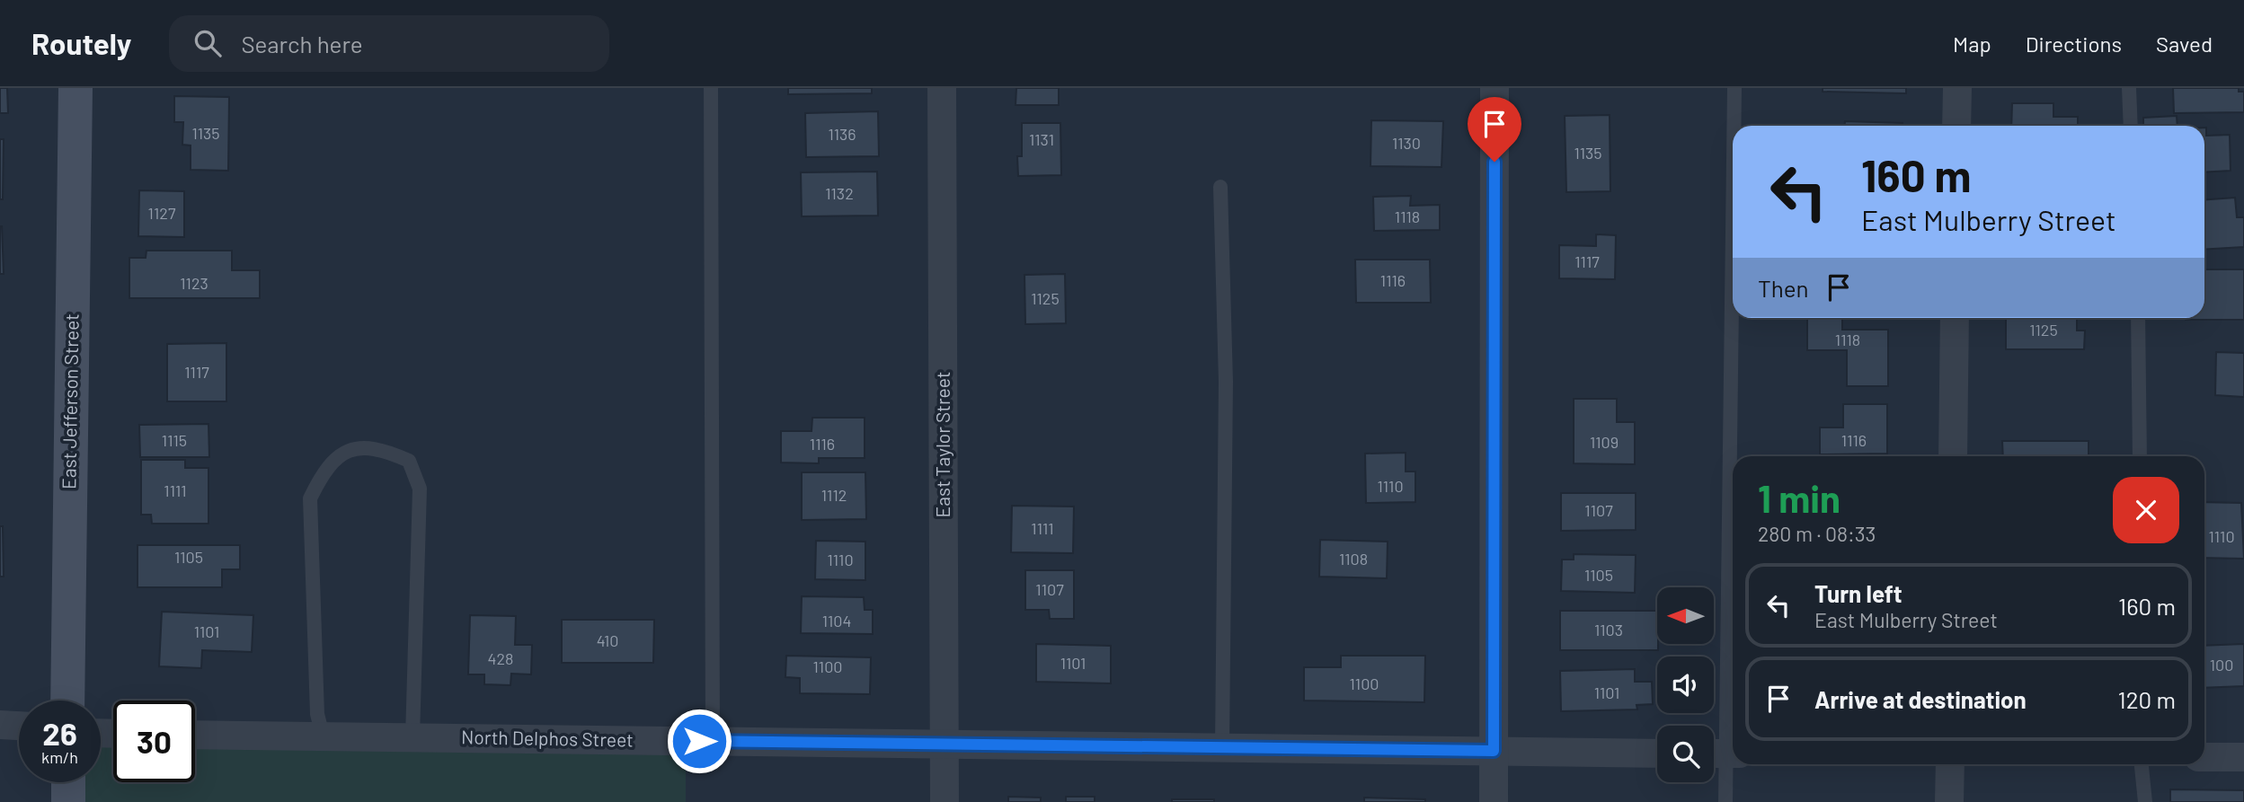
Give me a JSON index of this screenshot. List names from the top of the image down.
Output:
{
  "streets": {
    "street": ["East Jefferson Street", "East Taylor Street", "North Delphos Street"]
  },
  "crossings": [
    ["East Taylor Street", "North Delphos Street"]
  ],
  "house_numbers": [
    "1135",
    "1136",
    "1131",
    "1130",
    "1135",
    "1132",
    "1127",
    "1118",
    "1117",
    "1116",
    "1123",
    "1125",
    "1125",
    "1118",
    "1117",
    "1115",
    "1116",
    "1109",
    "1116",
    "1110",
    "1111",
    "1112",
    "1107",
    "1111",
    "1110",
    "1105",
    "1108",
    "1110",
    "1105",
    "1107",
    "1104",
    "1103",
    "1101",
    "410",
    "428",
    "1101",
    "100",
    "1100",
    "1100",
    "1101"
  ],
  "north": "left",
  "page": {
    "header": "Routely",
    "search": "Search here",
    "nav": ["Map", "Directions", "Saved"],
    "turn": ["160 m", "East Mulberry Street"],
    "then": "Then",
    "heading": ["1 min", "280 m · 08:33"],
    "list": [
      {
        "name": "Turn left",
        "note": "East Mulberry Street",
        "value": "160 m"
      },
      {
        "name": "Arrive at destination",
        "value": "120 m"
      }
    ],
    "speed": "26 km/h",
    "limit": "30"
  }
}
